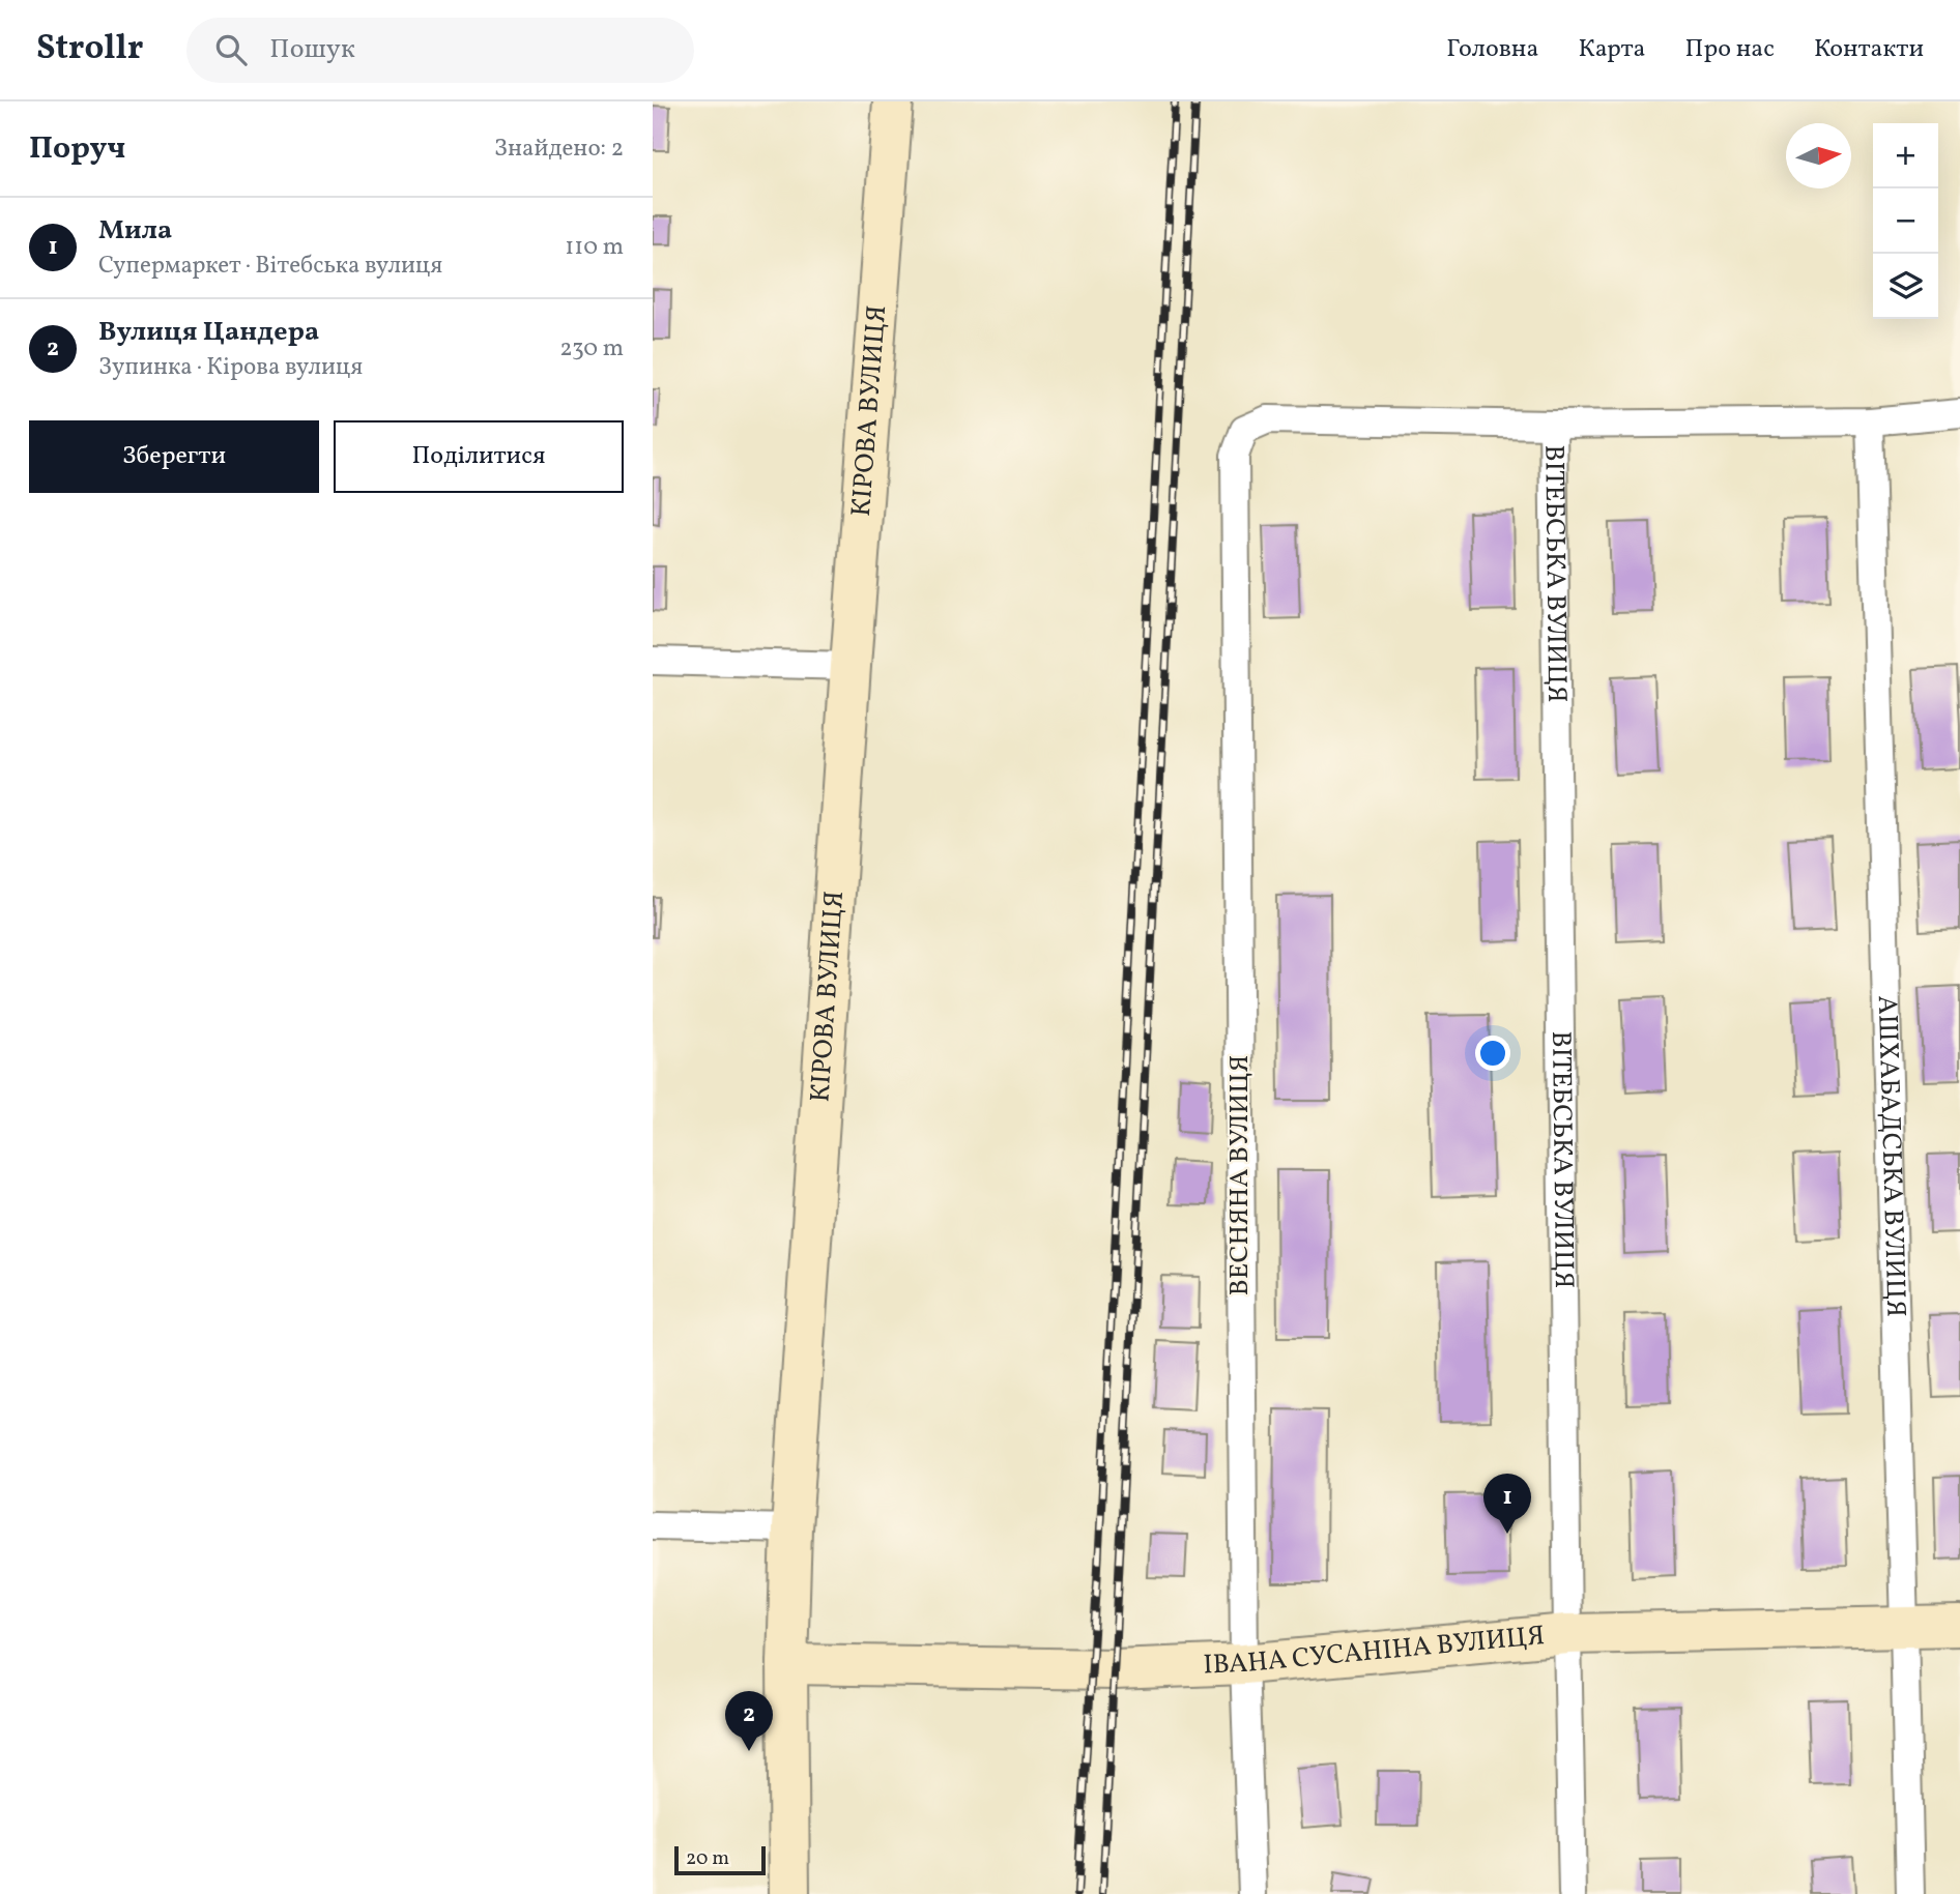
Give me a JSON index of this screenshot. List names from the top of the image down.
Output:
{
  "streets": {
    "main road": ["КІРОВА ВУЛИЦЯ", "ІВАНА СУСАНІНА ВУЛИЦЯ"],
    "street": ["ВІТЕБСЬКА ВУЛИЦЯ", "АШХАБАДСЬКА ВУЛИЦЯ", "ВЕСНЯНА ВУЛИЦЯ"]
  },
  "crossings": [
    ["КІРОВА ВУЛИЦЯ", "ІВАНА СУСАНІНА ВУЛИЦЯ"],
    ["ВІТЕБСЬКА ВУЛИЦЯ", "ВЕСНЯНА ВУЛИЦЯ"],
    ["ВІТЕБСЬКА ВУЛИЦЯ", "ІВАНА СУСАНІНА ВУЛИЦЯ"],
    ["АШХАБАДСЬКА ВУЛИЦЯ", "ІВАНА СУСАНІНА ВУЛИЦЯ"],
    ["ВЕСНЯНА ВУЛИЦЯ", "ІВАНА СУСАНІНА ВУЛИЦЯ"]
  ],
  "scale_bar": "20 m",
  "north": "right",
  "page": {
    "header": "Strollr",
    "search": "Пошук",
    "nav": [
      "Головна",
      "Карта",
      "Про нас",
      "Контакти"
    ],
    "heading": ["Поруч", "Знайдено: 2"],
    "map_buttons": ["+", "−"],
    "list": [
      {
        "mark": "1",
        "name": "Мила",
        "note": "Супермаркет · Вітебська вулиця",
        "value": "110 m"
      },
      {
        "mark": "2",
        "name": "Вулиця Цандера",
        "note": "Зупинка · Кірова вулиця",
        "value": "230 m"
      }
    ],
    "buttons": ["Зберегти", "Поділитися"],
    "pins": ["1", "2"],
    "scale": "20 m"
  }
}
